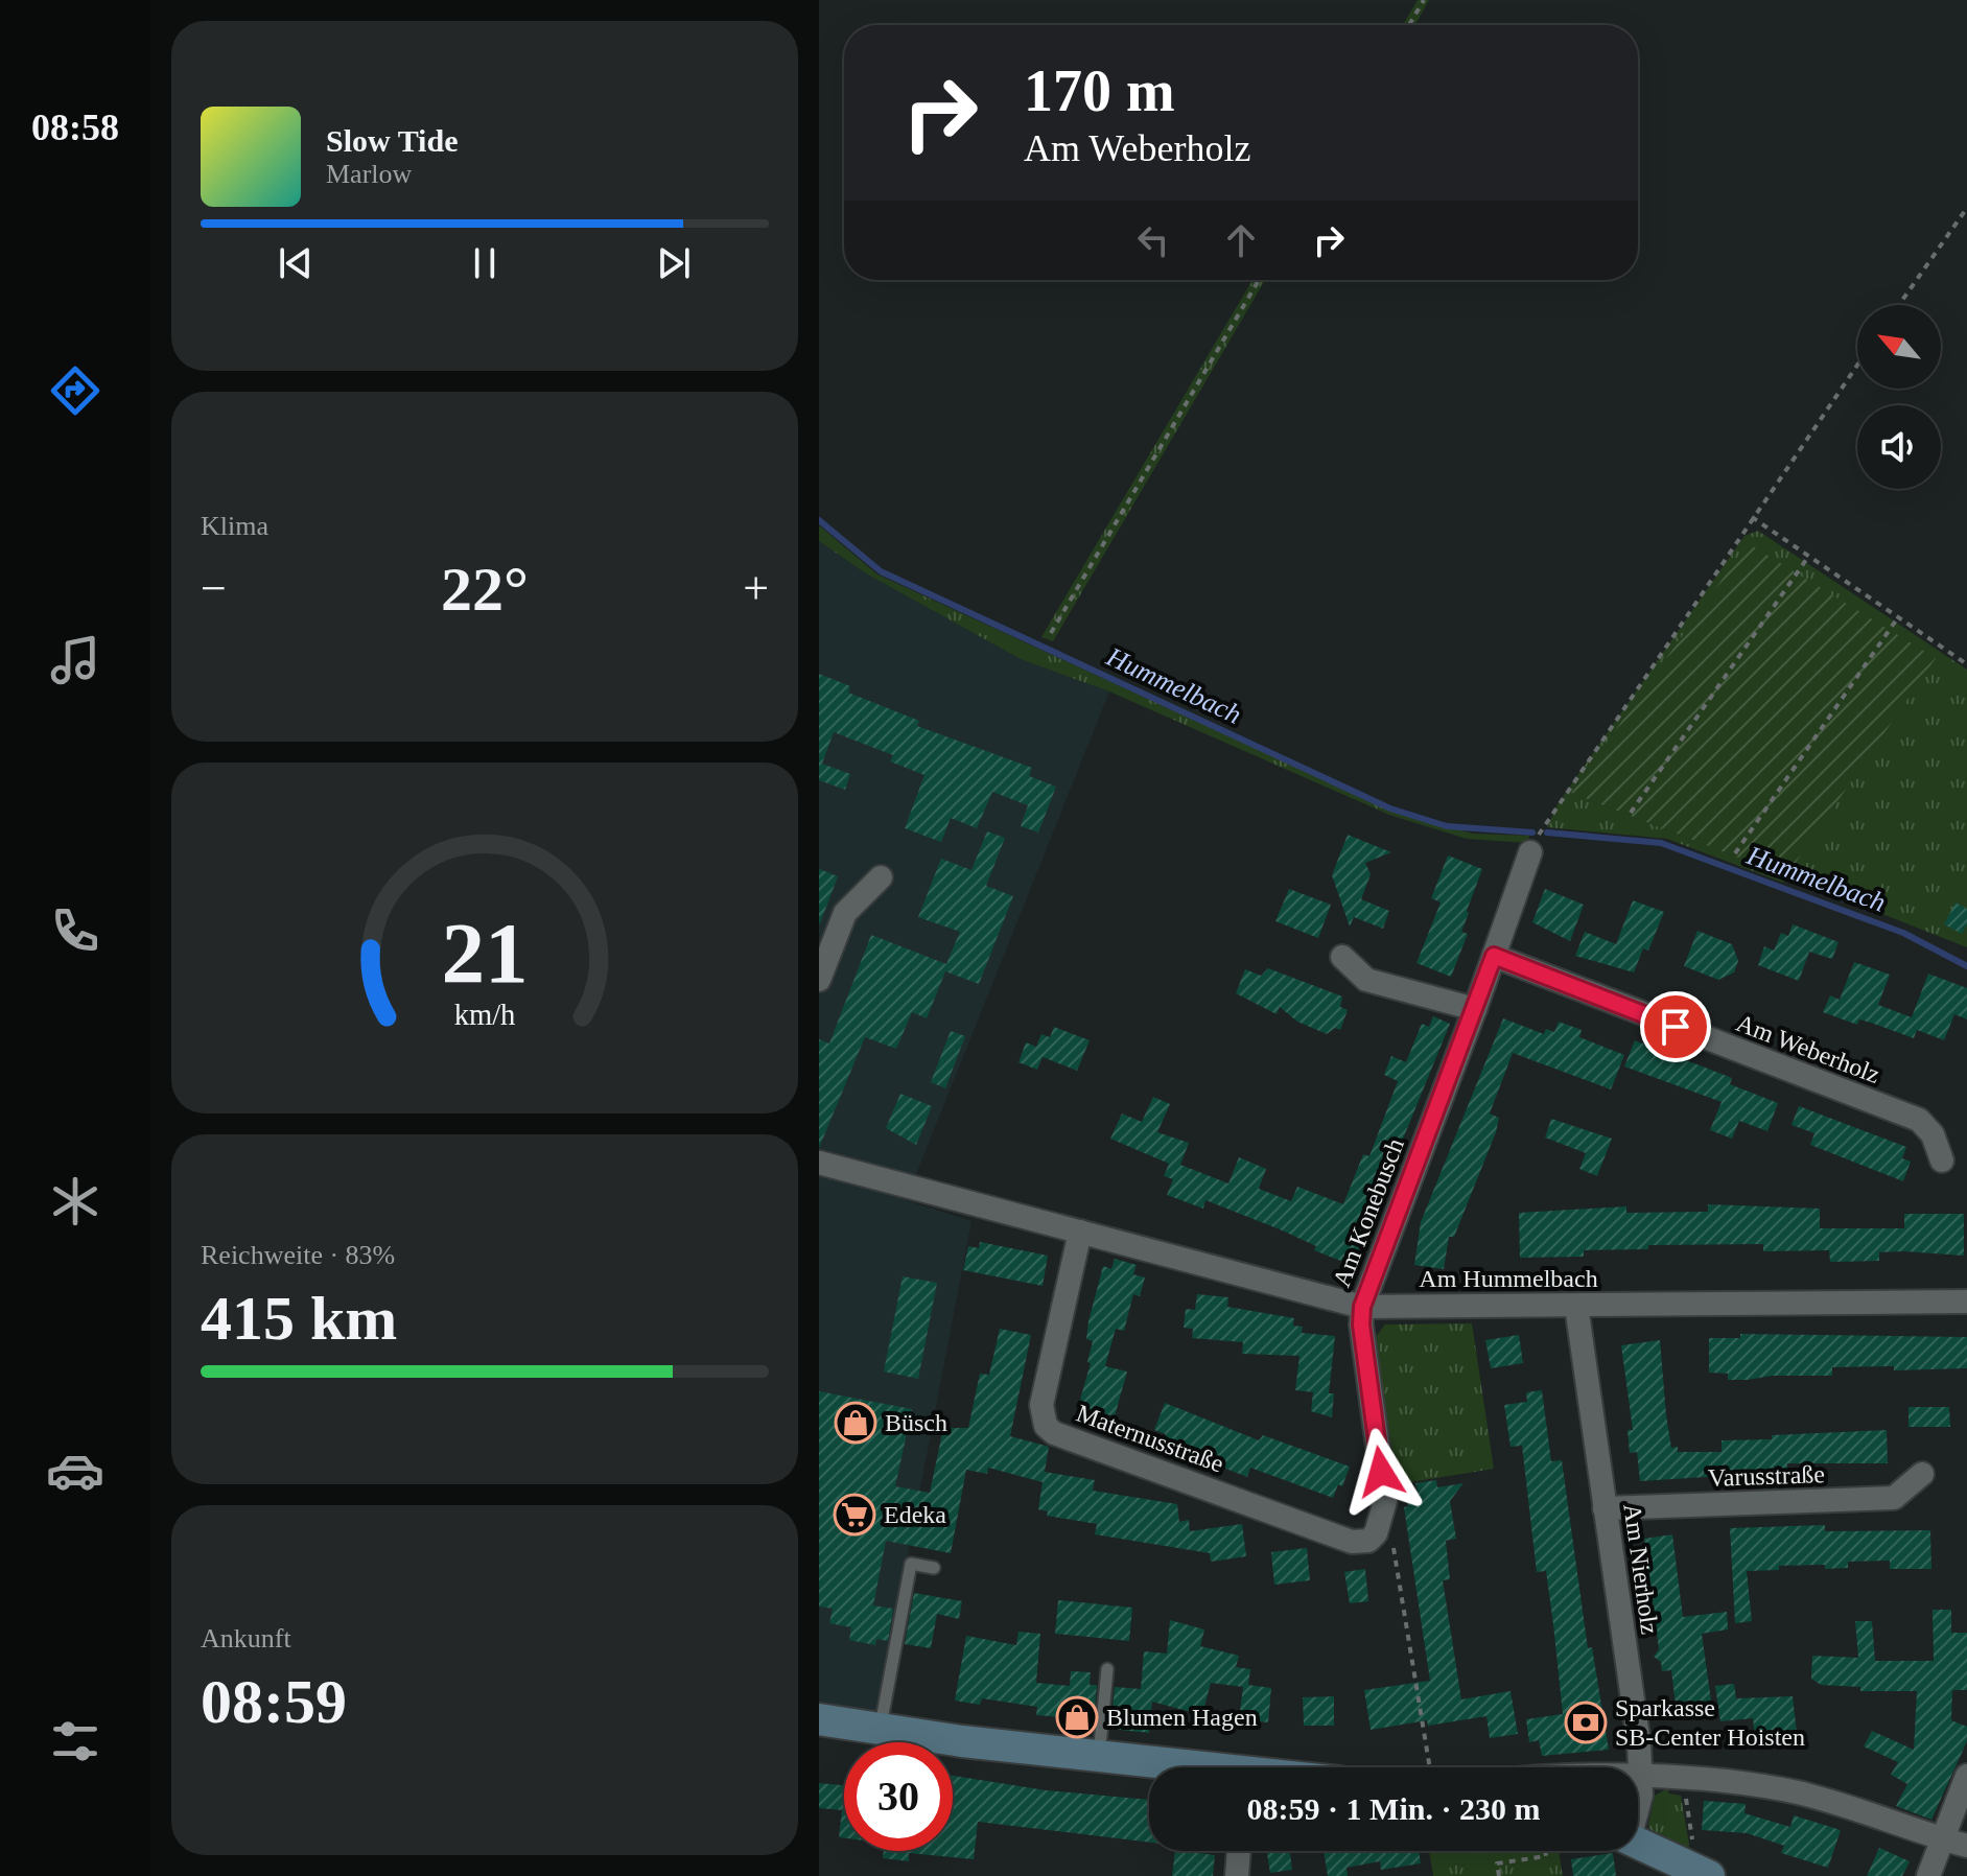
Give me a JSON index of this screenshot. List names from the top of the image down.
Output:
{
  "streets": {
    "street": [
      "Am Weberholz",
      "Am Konebusch",
      "Am Hummelbach",
      "Maternusstraße",
      "Varusstraße",
      "Am Nierholz"
    ]
  },
  "crossings": [
    ["Am Weberholz", "Am Konebusch"],
    ["Am Konebusch", "Am Hummelbach"],
    ["Am Konebusch", "Maternusstraße"],
    ["Am Hummelbach", "Maternusstraße"],
    ["Am Hummelbach", "Am Nierholz"],
    ["Varusstraße", "Am Nierholz"]
  ],
  "water": ["Hummelbach"],
  "places": {
    "shop": ["Büsch", "Blumen Hagen"],
    "supermarket": ["Edeka"],
    "bank": ["Sparkasse SB-Center Hoisten"]
  },
  "north": "top left",
  "page": {
    "tabs": "08:58",
    "turn": ["170 m", "Am Weberholz"],
    "song": ["Slow Tide", "Marlow"],
    "tile": [
      "Klima",
      ["Reichweite · 83%", "415 km"],
      ["Ankunft", "08:59"]
    ],
    "heat": ["−", "22°", "+"],
    "limit": "30",
    "trip": "08:59 · 1 Min. · 230 m",
    "gauge": ["21", "km/h"]
  }
}
